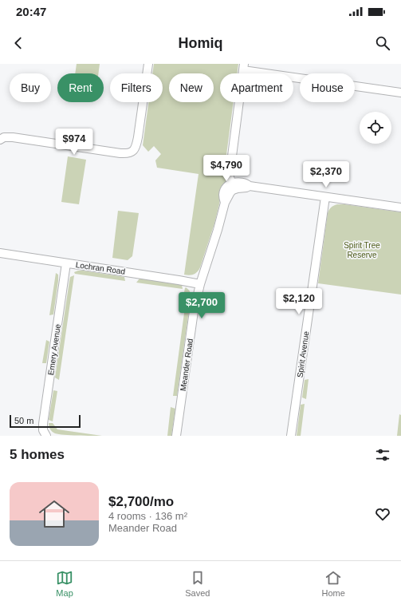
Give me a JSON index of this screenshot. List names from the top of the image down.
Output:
{
  "streets": {
    "street": [
      "Lochran Road",
      "Emery Avenue",
      "Spirit Avenue",
      "Meander Road"
    ]
  },
  "crossings": [
    ["Lochran Road", "Emery Avenue"],
    ["Lochran Road", "Meander Road"]
  ],
  "parks": ["Spirit Tree Reserve"],
  "scale_bar": "50 m",
  "page": {
    "status": "20:47",
    "header": "Homiq",
    "chip": [
      "Buy",
      "Rent",
      "Filters",
      "New",
      "Apartment",
      "House"
    ],
    "price": [
      "$974",
      "$4,790",
      "$2,370",
      "$2,120",
      "$2,700"
    ],
    "scale": "50 m",
    "heading": "5 homes",
    "list": [
      {
        "name": "$2,700/mo",
        "note": "4 rooms · 136 m² · Meander Road"
      }
    ],
    "tabs": ["Map", "Saved", "Home"]
  }
}
